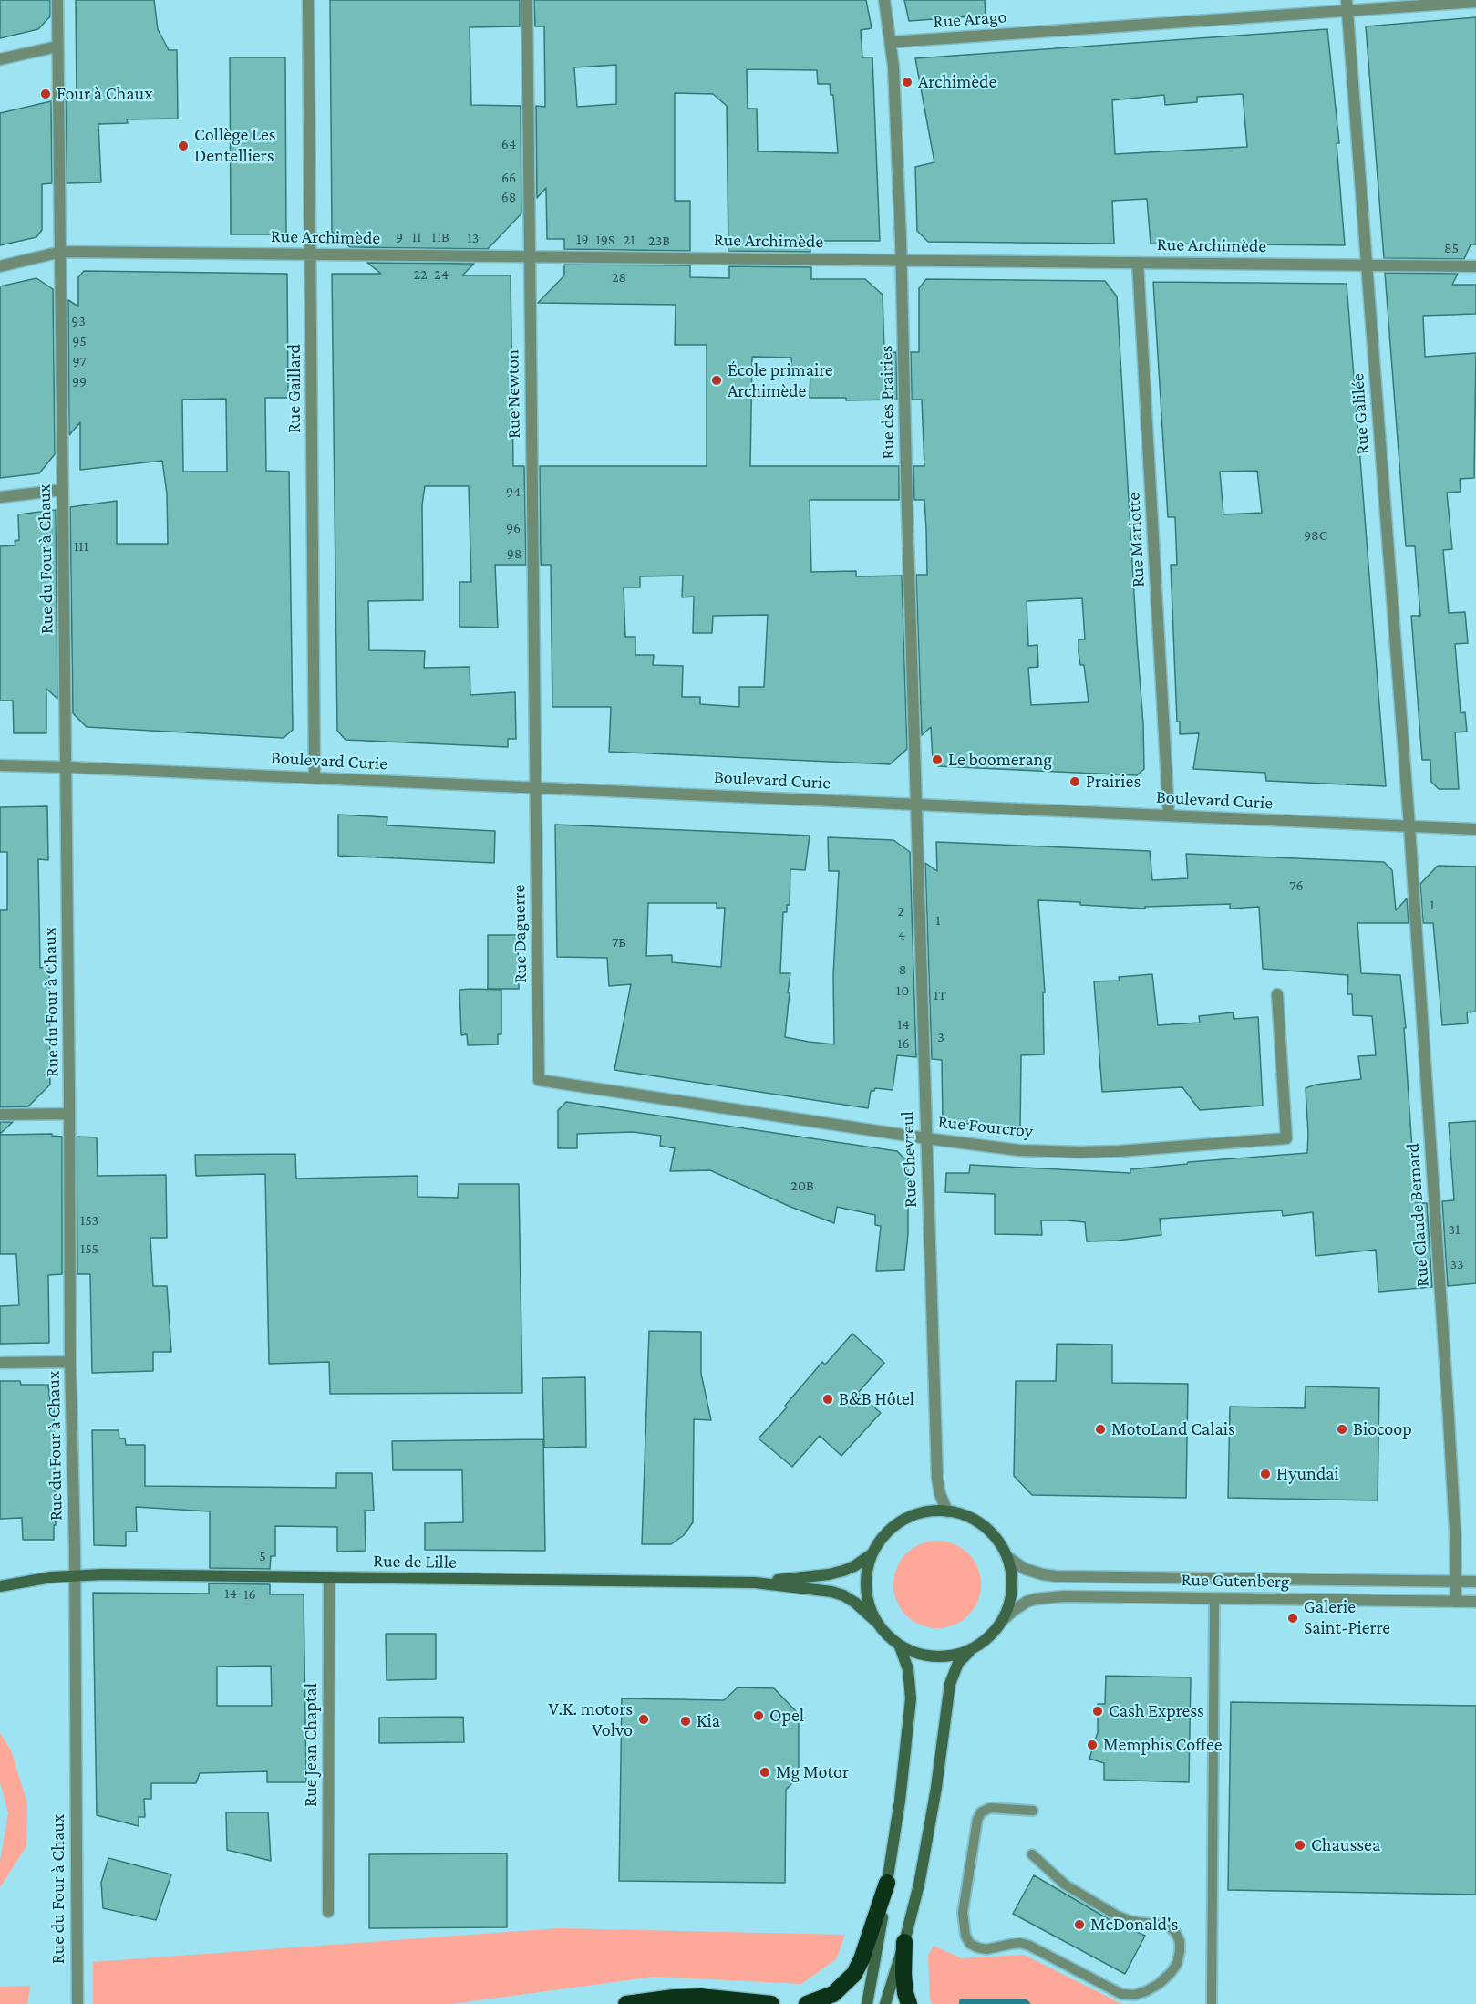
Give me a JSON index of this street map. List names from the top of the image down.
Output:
{
  "streets": {
    "main road": ["Rue de Lille"],
    "street": [
      "Rue Arago",
      "Rue Archimède",
      "Rue Gaillard",
      "Rue Newton",
      "Rue des Prairies",
      "Rue Galilée",
      "Rue Mariotte",
      "Rue du Four à Chaux",
      "Boulevard Curie",
      "Rue Daguerre",
      "Rue Fourcroy",
      "Rue Chevreul",
      "Rue Claude Bernard",
      "Rue Gutenberg",
      "Rue Jean Chaptal"
    ]
  },
  "crossings": [
    ["Rue Arago", "Rue des Prairies"],
    ["Rue Arago", "Rue Galilée"],
    ["Rue Archimède", "Rue Gaillard"],
    ["Rue Archimède", "Rue Newton"],
    ["Rue Archimède", "Rue des Prairies"],
    ["Rue Archimède", "Rue Galilée"],
    ["Rue Archimède", "Rue Mariotte"],
    ["Rue Archimède", "Rue du Four à Chaux"],
    ["Rue Gaillard", "Boulevard Curie"],
    ["Rue Newton", "Boulevard Curie"],
    ["Rue Newton", "Rue Daguerre"],
    ["Rue des Prairies", "Boulevard Curie"],
    ["Rue des Prairies", "Rue Chevreul"],
    ["Rue Galilée", "Boulevard Curie"],
    ["Rue Galilée", "Rue Claude Bernard"],
    ["Rue Mariotte", "Boulevard Curie"],
    ["Rue du Four à Chaux", "Boulevard Curie"],
    ["Rue du Four à Chaux", "Rue de Lille"],
    ["Boulevard Curie", "Rue Daguerre"],
    ["Boulevard Curie", "Rue Chevreul"],
    ["Boulevard Curie", "Rue Claude Bernard"],
    ["Rue Daguerre", "Rue Fourcroy"],
    ["Rue Fourcroy", "Rue Chevreul"],
    ["Rue Chevreul", "Rue de Lille"],
    ["Rue Chevreul", "Rue Gutenberg"],
    ["Rue Claude Bernard", "Rue Gutenberg"],
    ["Rue de Lille", "Rue Gutenberg"],
    ["Rue de Lille", "Rue Jean Chaptal"]
  ],
  "places": [
    "Archimède",
    "Four à Chaux",
    "Collège Les Dentelliers",
    "École primaire Archimède",
    "Le boomerang",
    "Prairies",
    "B&B Hôtel",
    "MotoLand Calais",
    "Biocoop",
    "Hyundai",
    "Galerie Saint-Pierre",
    "Cash Express",
    "Opel",
    "V.K. motors Volvo",
    "Kia",
    "Memphis Coffee",
    "Mg Motor",
    "Chaussea",
    "McDonald's"
  ],
  "house_numbers": [
    "64",
    "66",
    "68",
    "9",
    "11",
    "11B",
    "13",
    "19",
    "19S",
    "21",
    "23B",
    "85",
    "22",
    "24",
    "28",
    "93",
    "95",
    "97",
    "99",
    "94",
    "96",
    "98C",
    "111",
    "98",
    "76",
    "1",
    "2",
    "1",
    "4",
    "7B",
    "8",
    "10",
    "1T",
    "14",
    "3",
    "16",
    "20B",
    "153",
    "31",
    "155",
    "33",
    "5",
    "14",
    "16"
  ]
}
